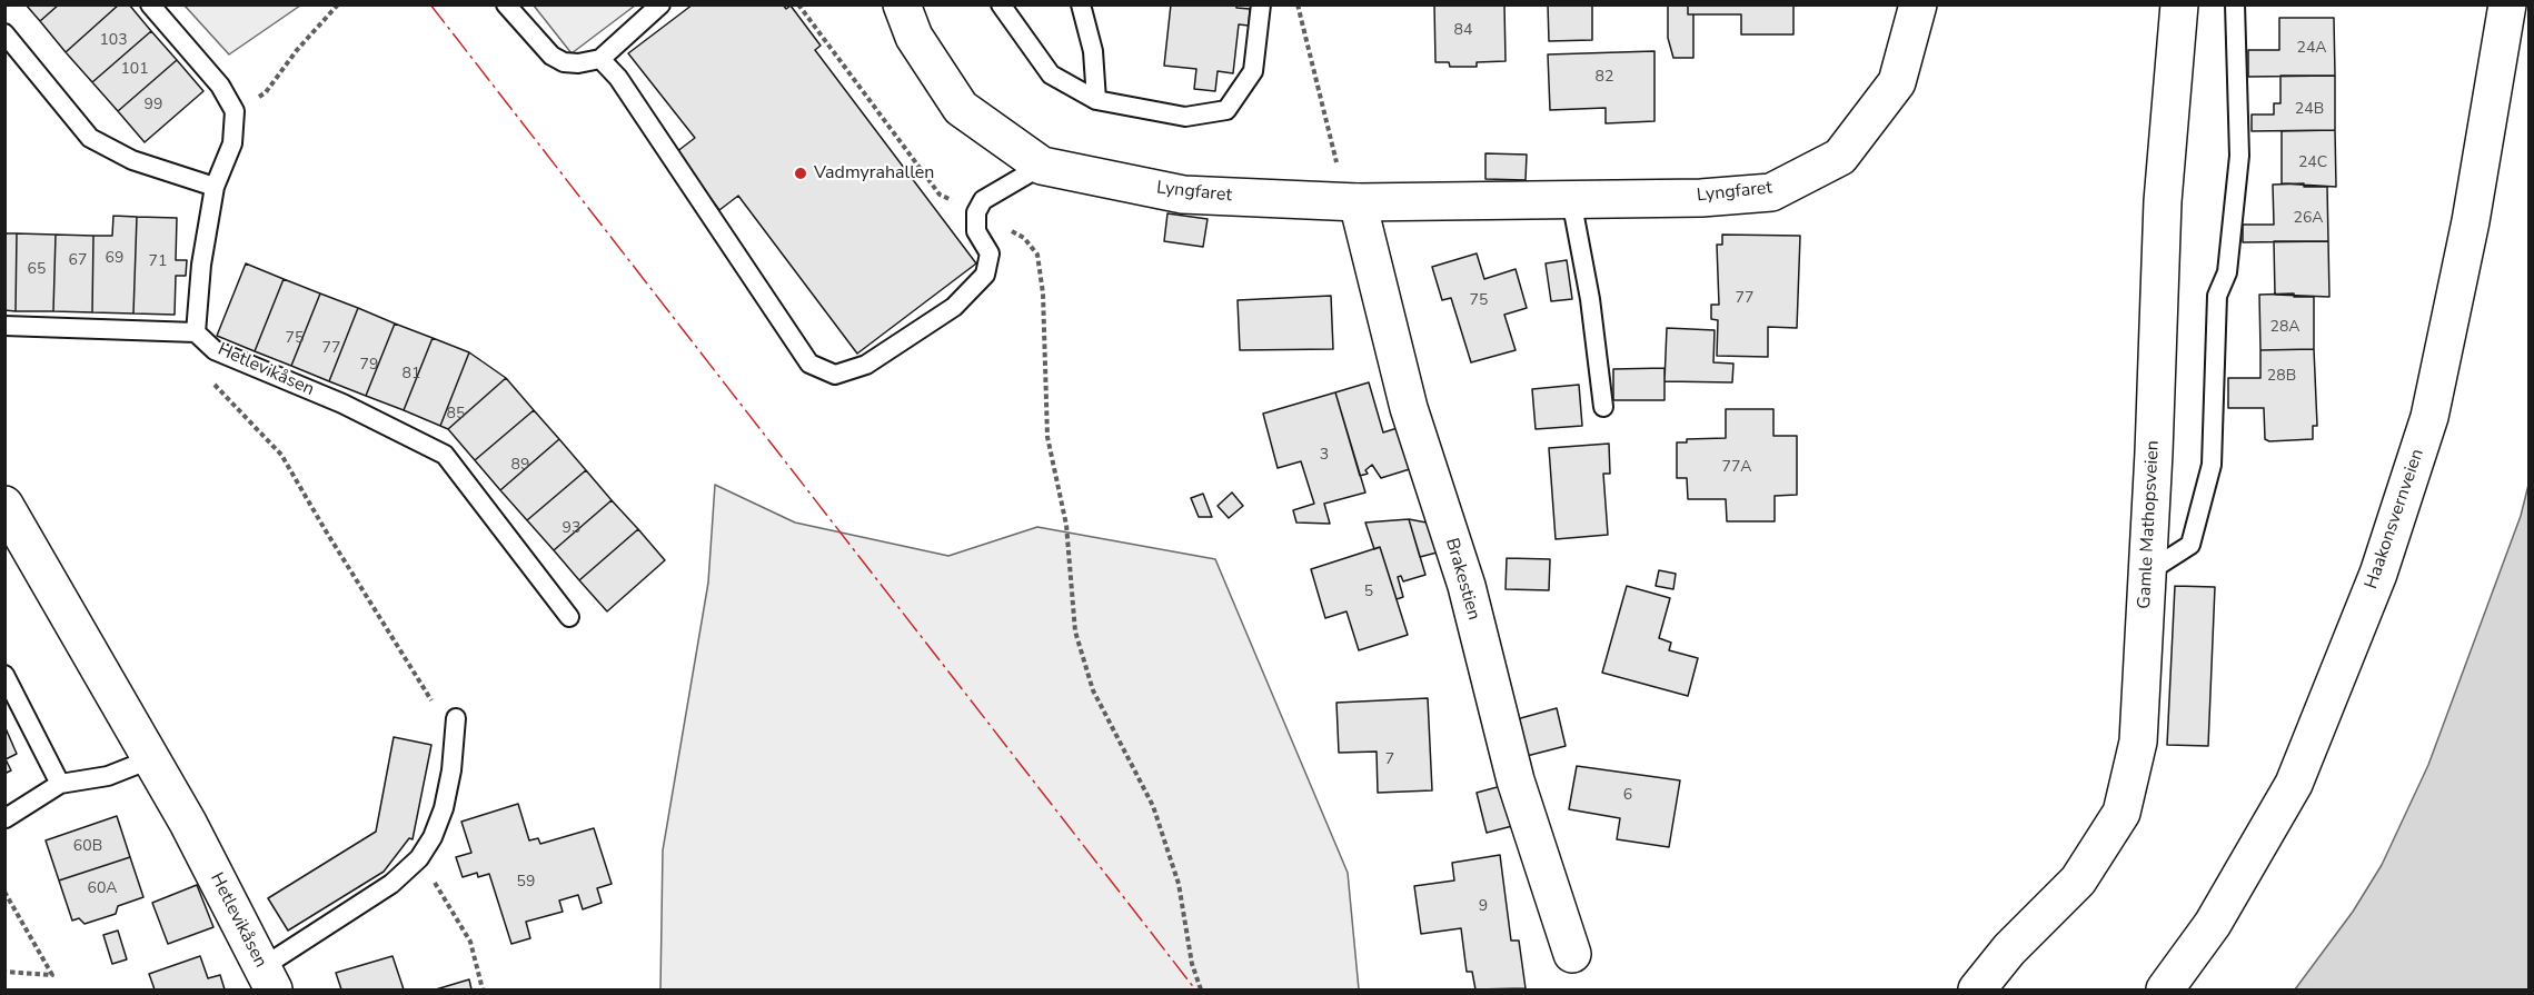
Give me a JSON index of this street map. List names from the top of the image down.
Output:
{
  "streets": {
    "street": [
      "Lyngfaret",
      "Hetlevikåsen",
      "Haakonsvernveien",
      "Gamle Mathopsveien",
      "Brakestien"
    ]
  },
  "crossings": [
    ["Lyngfaret", "Brakestien"]
  ],
  "places": ["Vadmyrahallen"],
  "house_numbers": [
    "84",
    "103",
    "24A",
    "101",
    "82",
    "99",
    "24B",
    "24C",
    "26A",
    "69",
    "67",
    "71",
    "65",
    "77",
    "75",
    "28A",
    "75",
    "77",
    "79",
    "81",
    "28B",
    "85",
    "3",
    "89",
    "77A",
    "93",
    "5",
    "7",
    "6",
    "60B",
    "59",
    "60A",
    "9"
  ]
}
